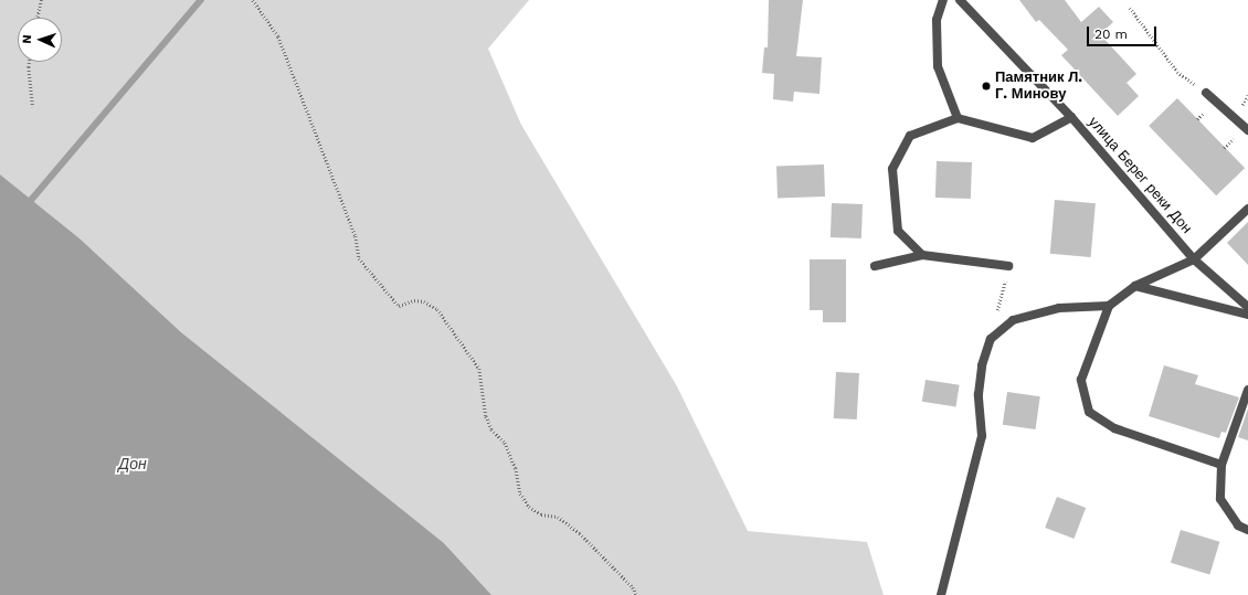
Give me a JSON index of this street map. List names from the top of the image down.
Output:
{
  "streets": {
    "street": ["улица Берег реки Дон"]
  },
  "water": ["Дон"],
  "places": ["Памятник Л. Г. Минову"],
  "scale_bar": "20 m",
  "north": "left"
}
